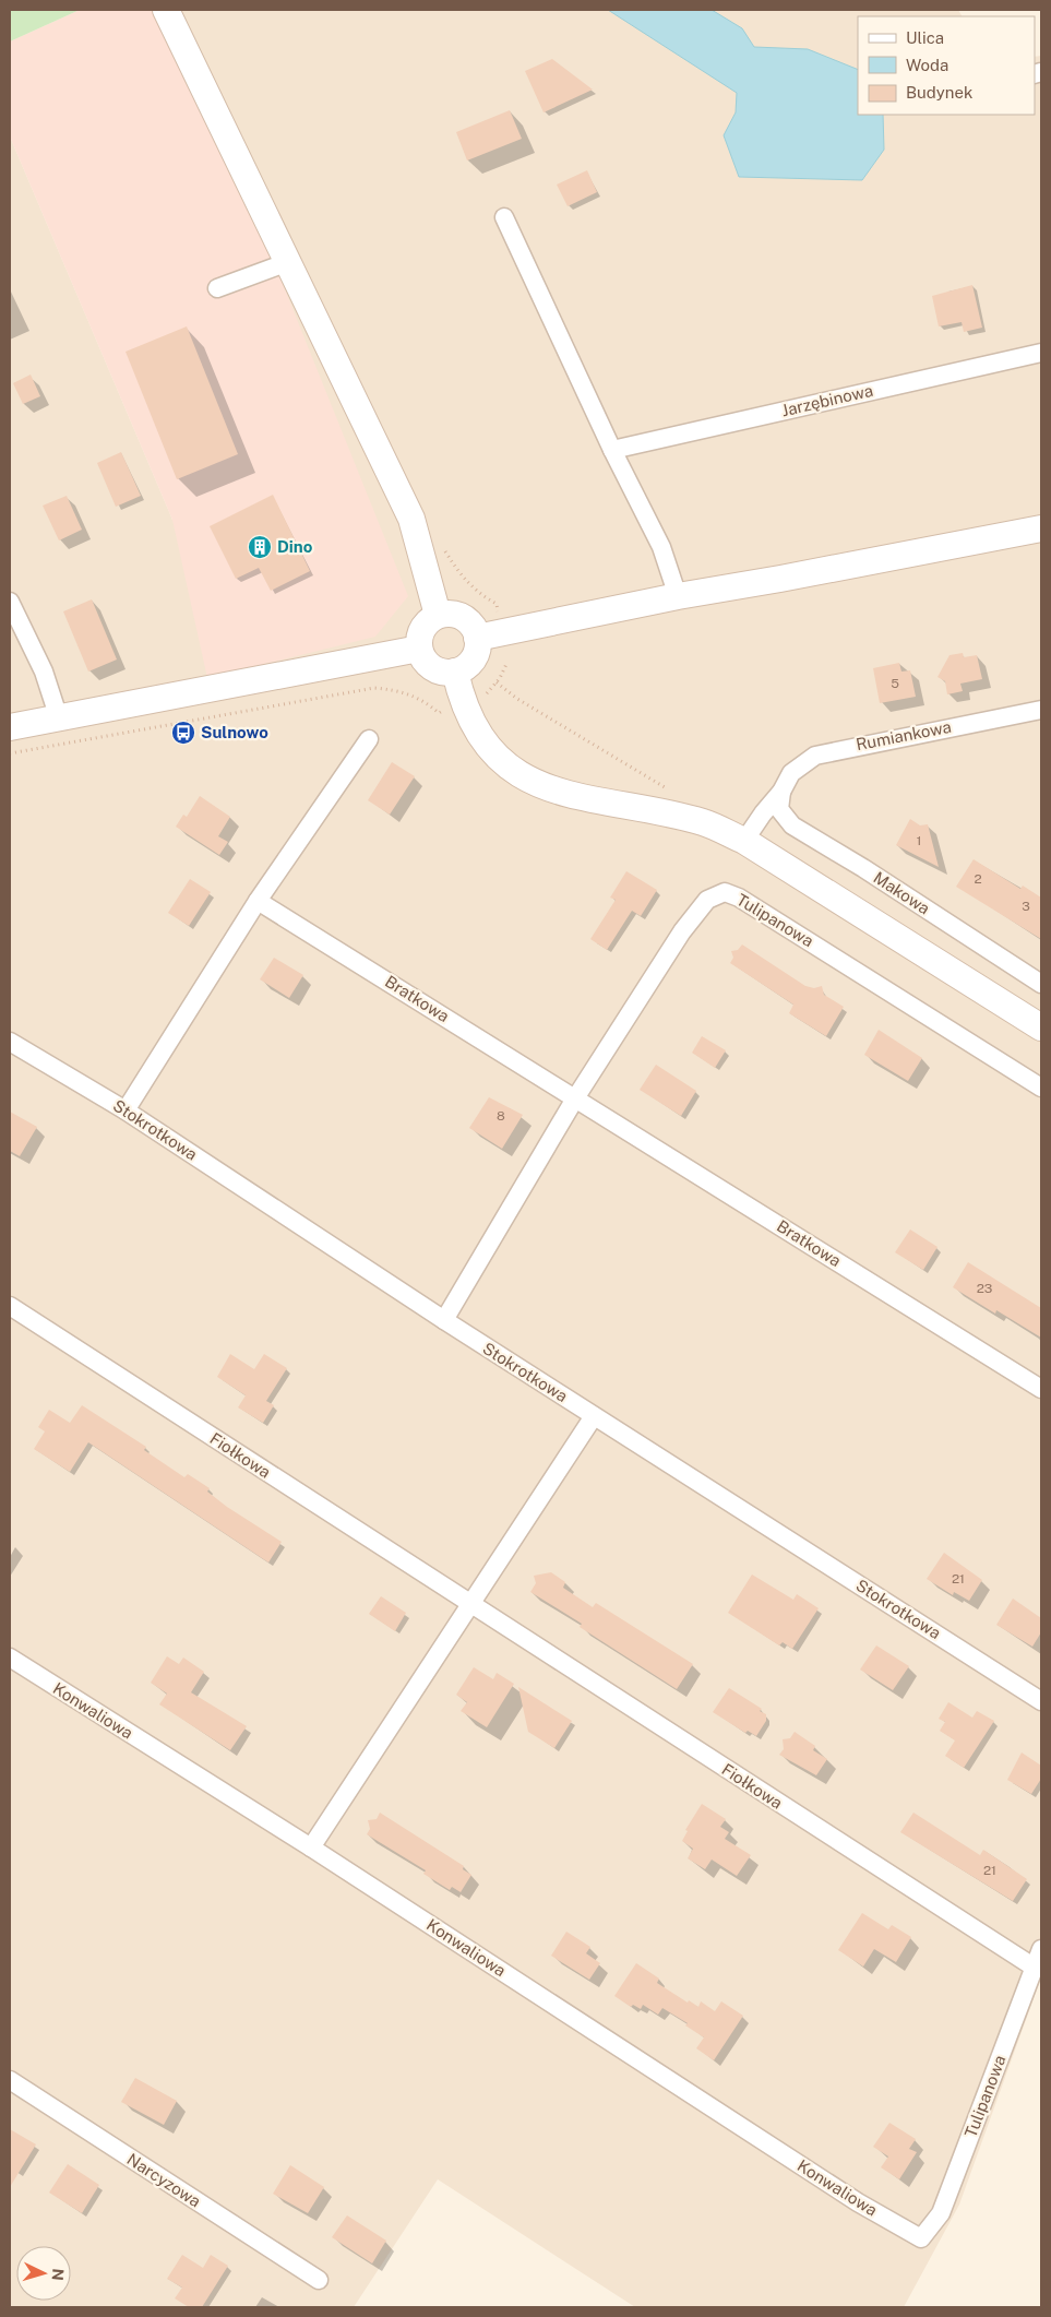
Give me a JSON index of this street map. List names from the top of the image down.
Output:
{
  "streets": {
    "street": [
      "Jarzębinowa",
      "Rumiankowa",
      "Makowa",
      "Tulipanowa",
      "Bratkowa",
      "Stokrotkowa",
      "Fiołkowa",
      "Konwaliowa",
      "Narcyzowa"
    ]
  },
  "crossings": [
    ["Rumiankowa", "Makowa"],
    ["Tulipanowa", "Bratkowa"],
    ["Tulipanowa", "Fiołkowa"],
    ["Tulipanowa", "Konwaliowa"]
  ],
  "places": {
    "building": ["Dino"],
    "bus stop": ["Sulnowo"]
  },
  "house_numbers": [
    "5",
    "1",
    "2",
    "3",
    "8",
    "23",
    "21",
    "21"
  ],
  "legend": ["Ulica", "Woda", "Budynek"],
  "north": "right"
}
